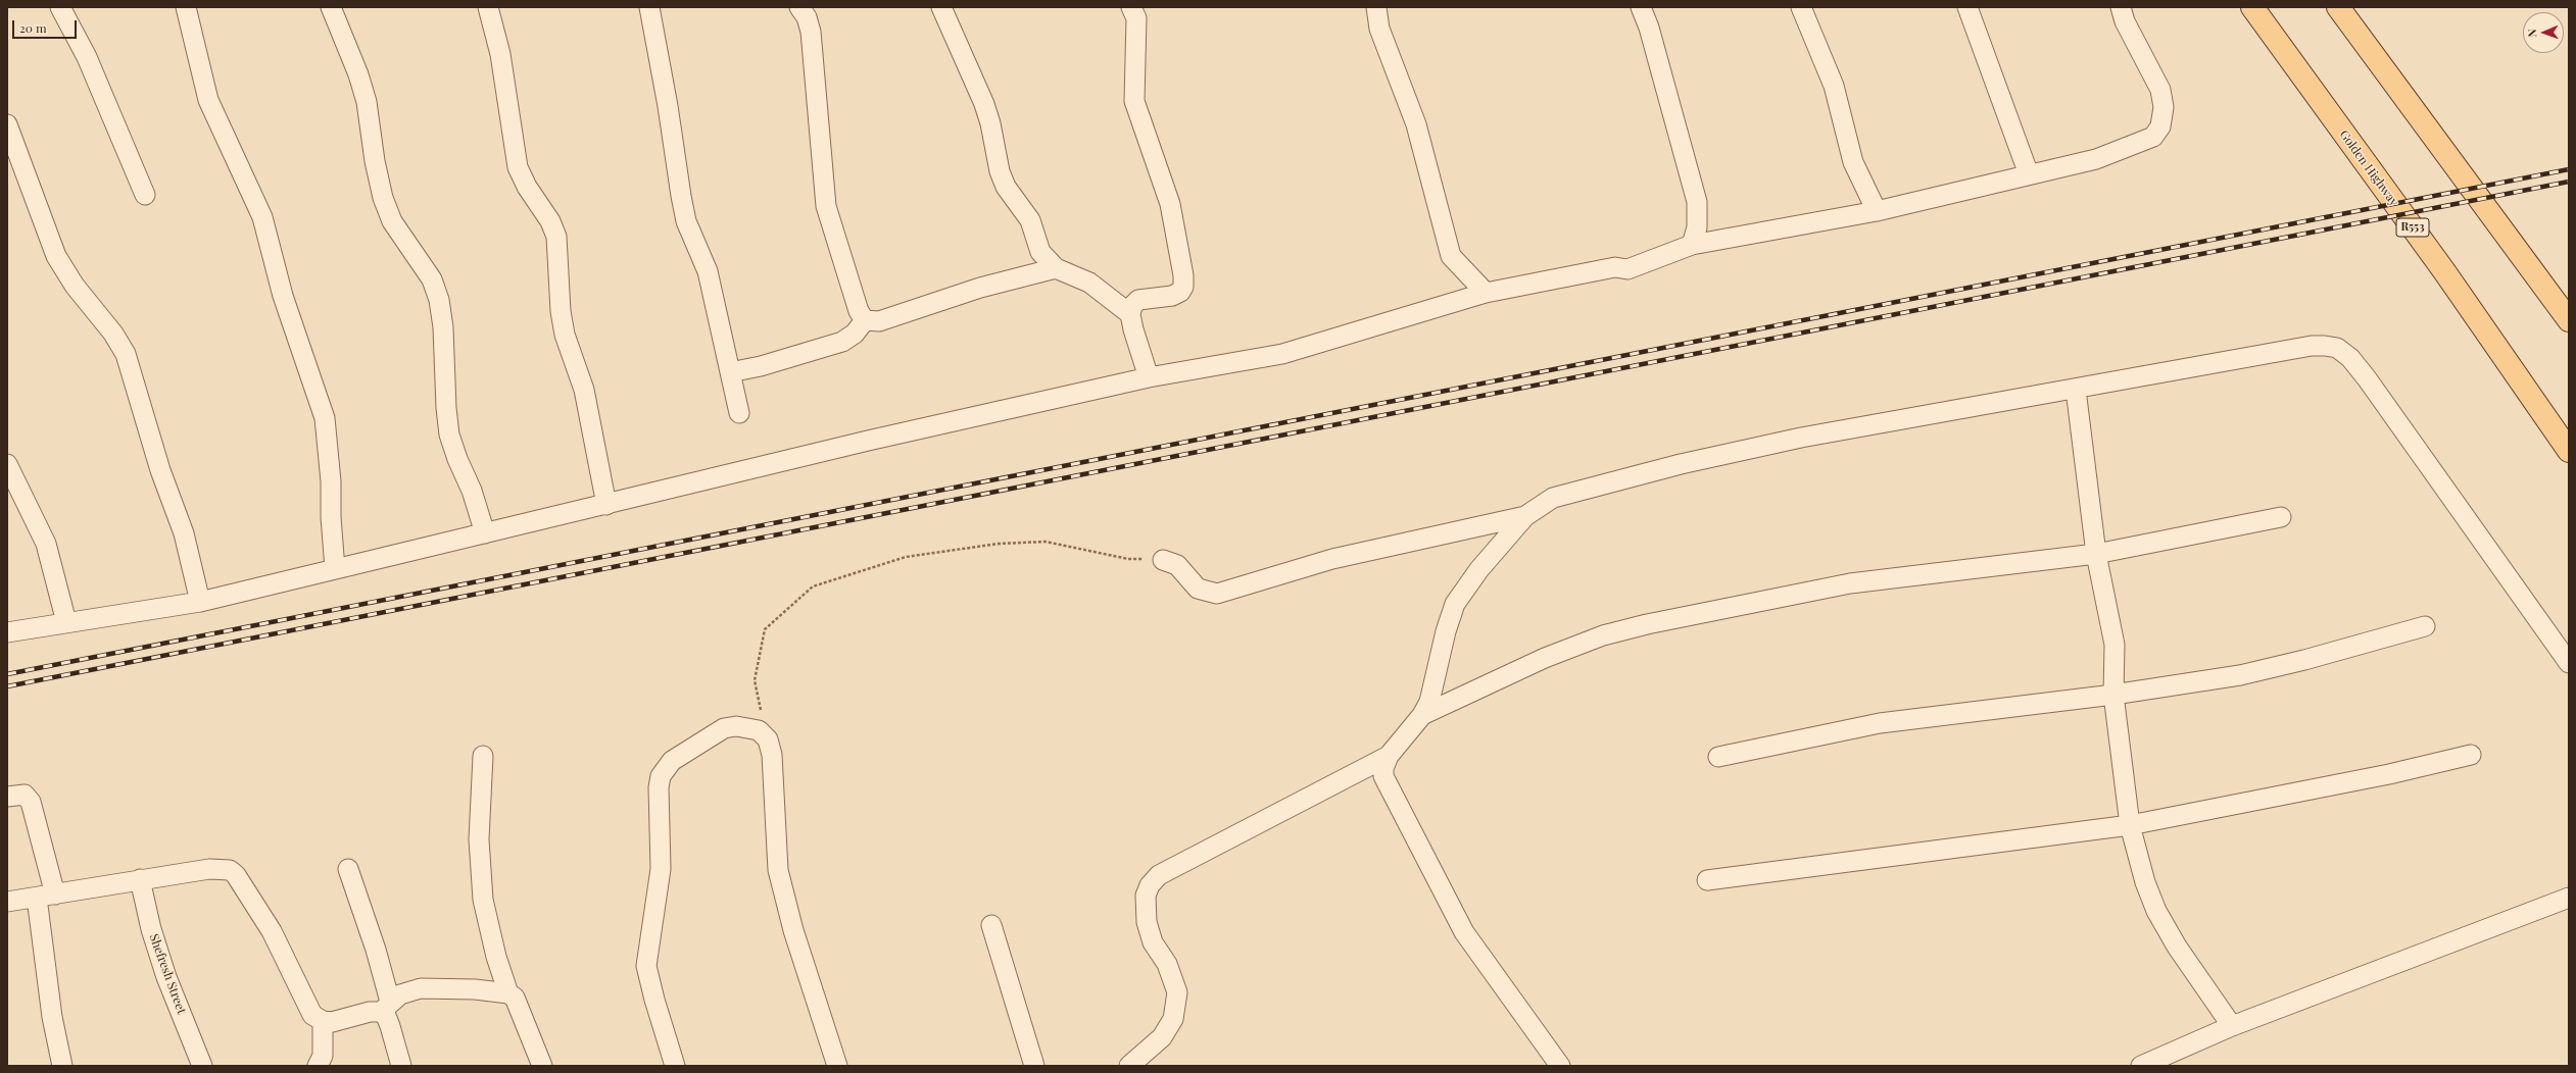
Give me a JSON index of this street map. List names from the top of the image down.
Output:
{
  "streets": {
    "main road": ["Golden Highway", "R553"],
    "street": ["Shefresh Street"]
  },
  "scale_bar": "20 m",
  "north": "left"
}
